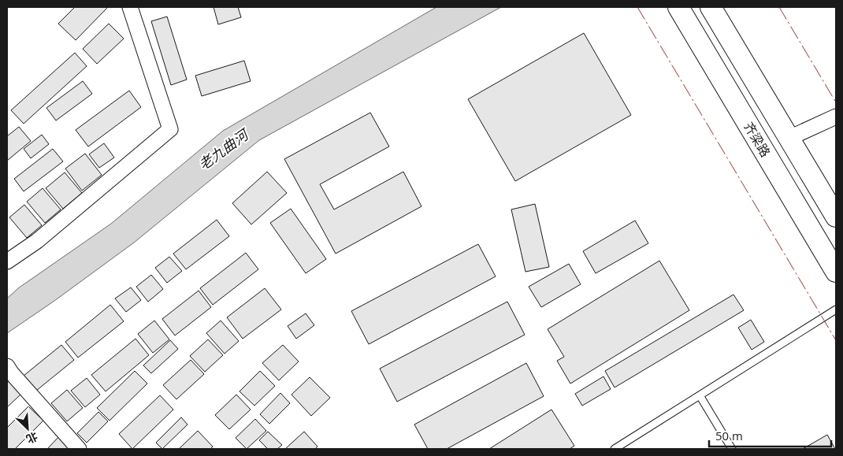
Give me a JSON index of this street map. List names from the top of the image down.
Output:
{
  "streets": {
    "main road": ["齐梁路"]
  },
  "water": ["老九曲河"],
  "scale_bar": "50 m",
  "north": "bottom right"
}
